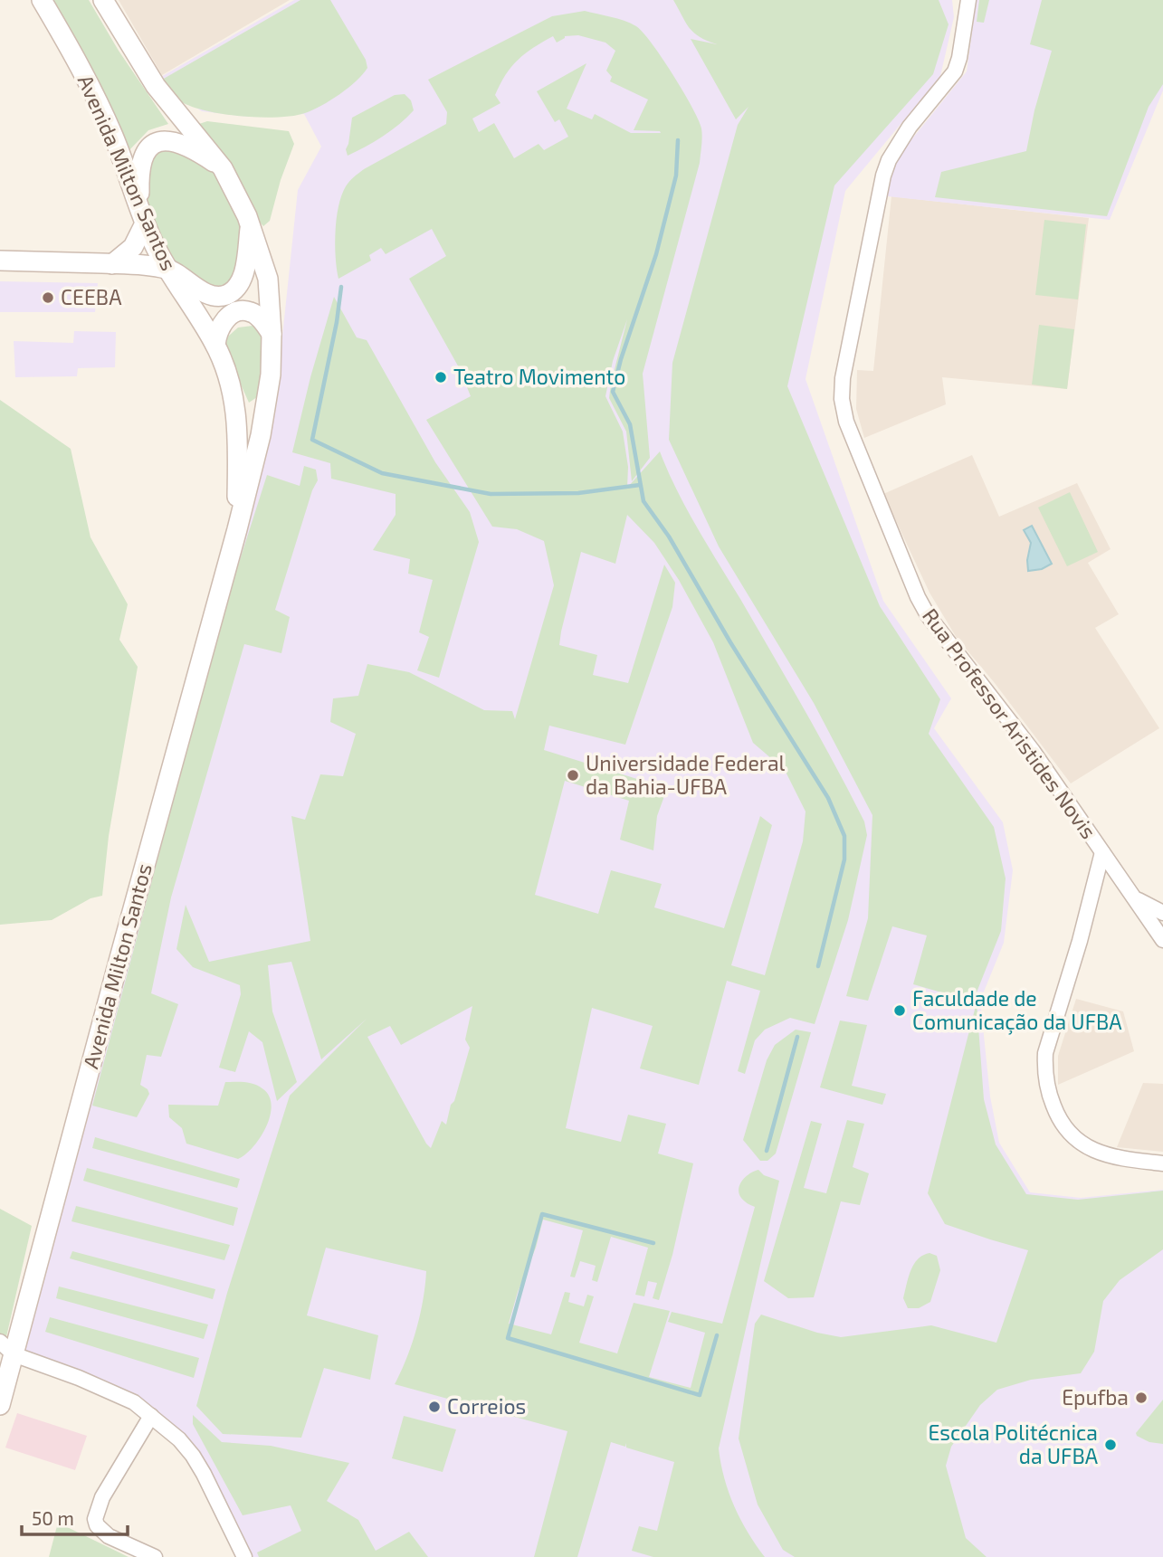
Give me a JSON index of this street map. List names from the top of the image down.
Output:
{
  "streets": {
    "main road": ["Avenida Milton Santos"],
    "street": ["Rua Professor Aristides Novis"]
  },
  "places": [
    "CEEBA",
    "Teatro Movimento",
    "Universidade Federal da Bahia-UFBA",
    "Faculdade de Comunicação da UFBA",
    "Epufba",
    "Correios",
    "Escola Politécnica da UFBA"
  ],
  "scale_bar": "50 m"
}
